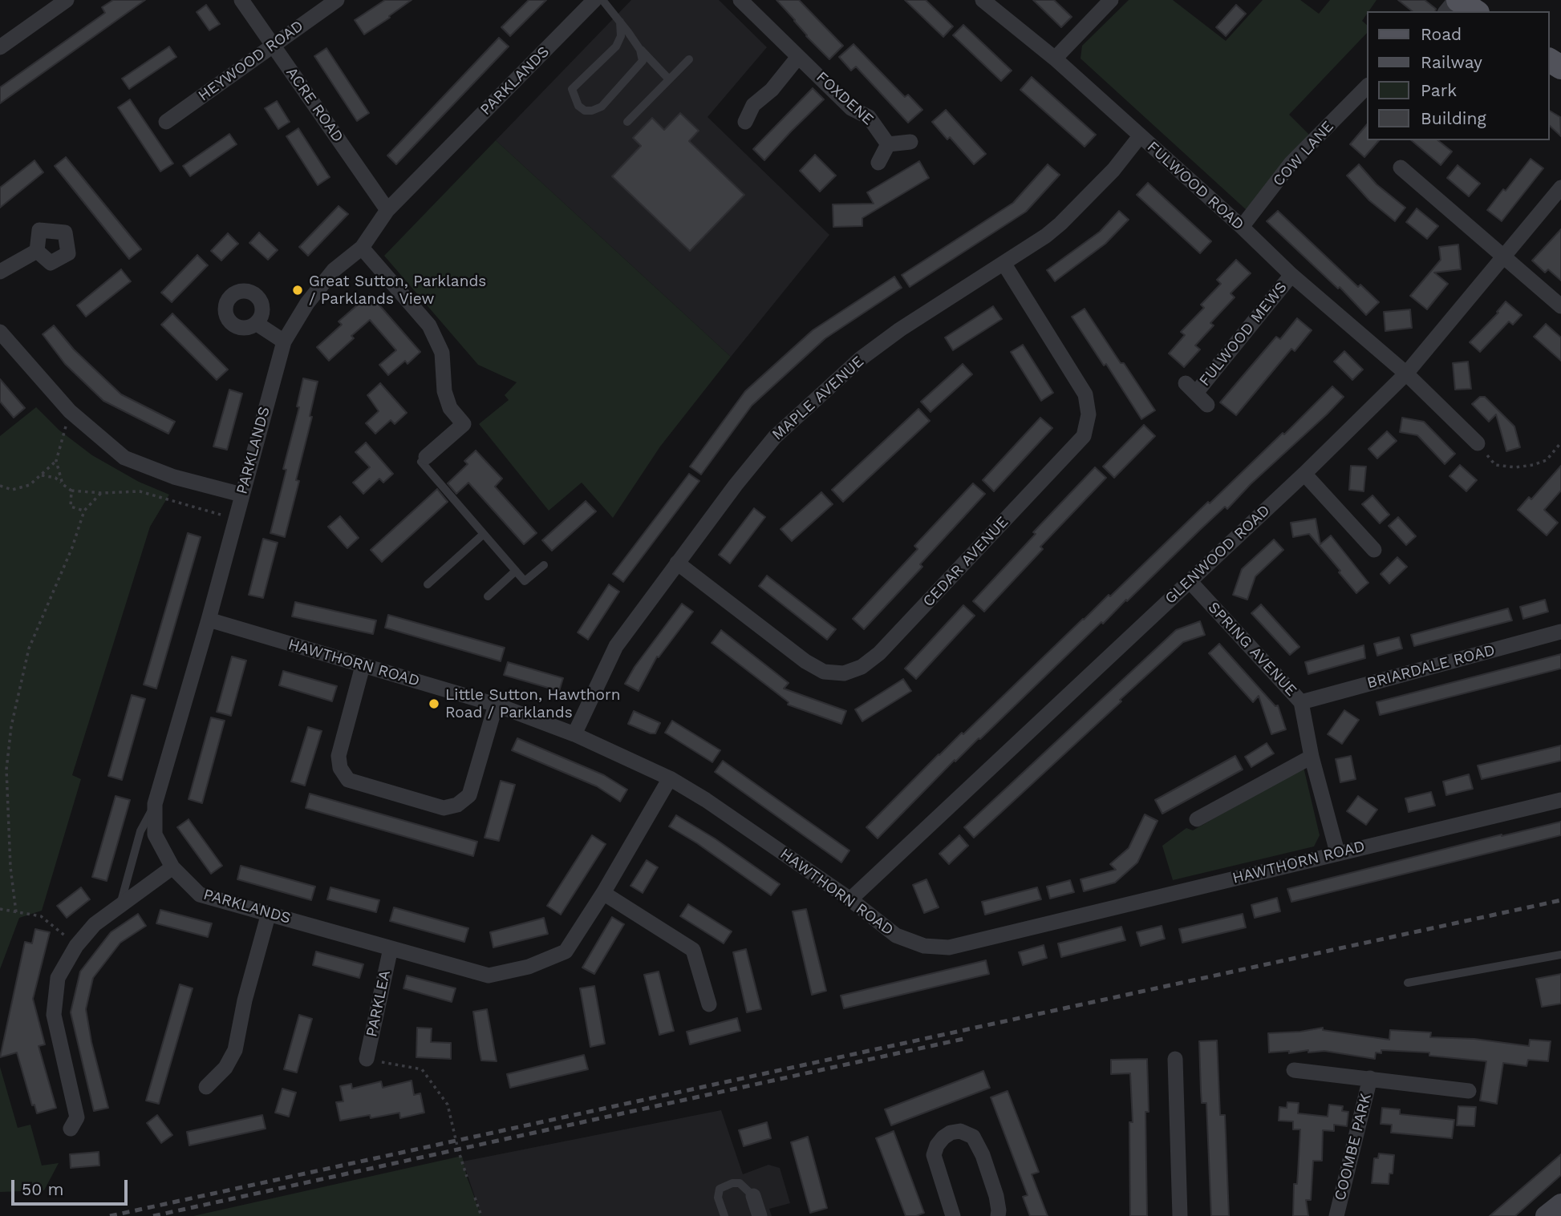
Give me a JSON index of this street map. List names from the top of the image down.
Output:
{
  "streets": {
    "street": [
      "HEYWOOD ROAD",
      "PARKLANDS",
      "FOXDENE",
      "ACRE ROAD",
      "COW LANE",
      "FULWOOD ROAD",
      "FULWOOD MEWS",
      "MAPLE AVENUE",
      "GLENWOOD ROAD",
      "CEDAR AVENUE",
      "SPRING AVENUE",
      "HAWTHORN ROAD",
      "BRIARDALE ROAD",
      "PARKLEA",
      "COOMBE PARK"
    ]
  },
  "crossings": [
    ["HEYWOOD ROAD", "ACRE ROAD"],
    ["PARKLANDS", "ACRE ROAD"],
    ["PARKLANDS", "HAWTHORN ROAD"],
    ["PARKLANDS", "PARKLEA"],
    ["COW LANE", "FULWOOD ROAD"],
    ["FULWOOD ROAD", "FULWOOD MEWS"],
    ["FULWOOD ROAD", "MAPLE AVENUE"],
    ["FULWOOD ROAD", "GLENWOOD ROAD"],
    ["MAPLE AVENUE", "CEDAR AVENUE"],
    ["MAPLE AVENUE", "HAWTHORN ROAD"],
    ["GLENWOOD ROAD", "SPRING AVENUE"],
    ["GLENWOOD ROAD", "HAWTHORN ROAD"],
    ["SPRING AVENUE", "HAWTHORN ROAD"],
    ["SPRING AVENUE", "BRIARDALE ROAD"]
  ],
  "places": ["Great Sutton, Parklands / Parklands View", "Little Sutton, Hawthorn Road / Parklands"],
  "legend": [
    "Road",
    "Railway",
    "Park",
    "Building"
  ],
  "scale_bar": "50 m"
}
